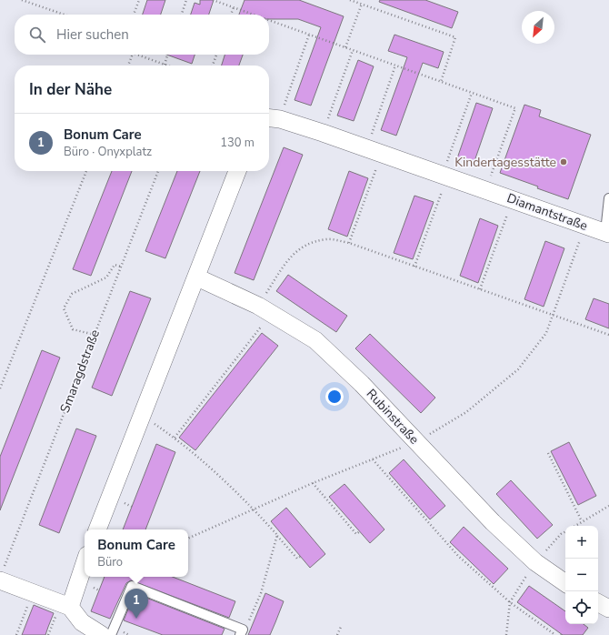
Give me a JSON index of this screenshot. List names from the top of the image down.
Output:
{
  "streets": {
    "street": ["Diamantstraße", "Rubinstraße"],
    "path": ["Smaragdstraße"]
  },
  "places": ["Kindertagesstätte"],
  "north": "bottom left",
  "page": {
    "search": "Hier suchen",
    "heading": "In der Nähe",
    "list": [
      {
        "mark": "1",
        "name": "Bonum Care",
        "note": "Büro · Onyxplatz",
        "value": "130 m"
      }
    ],
    "map_buttons": ["+", "−"],
    "popup": ["Bonum Care", "Büro"],
    "pins": "1"
  }
}
